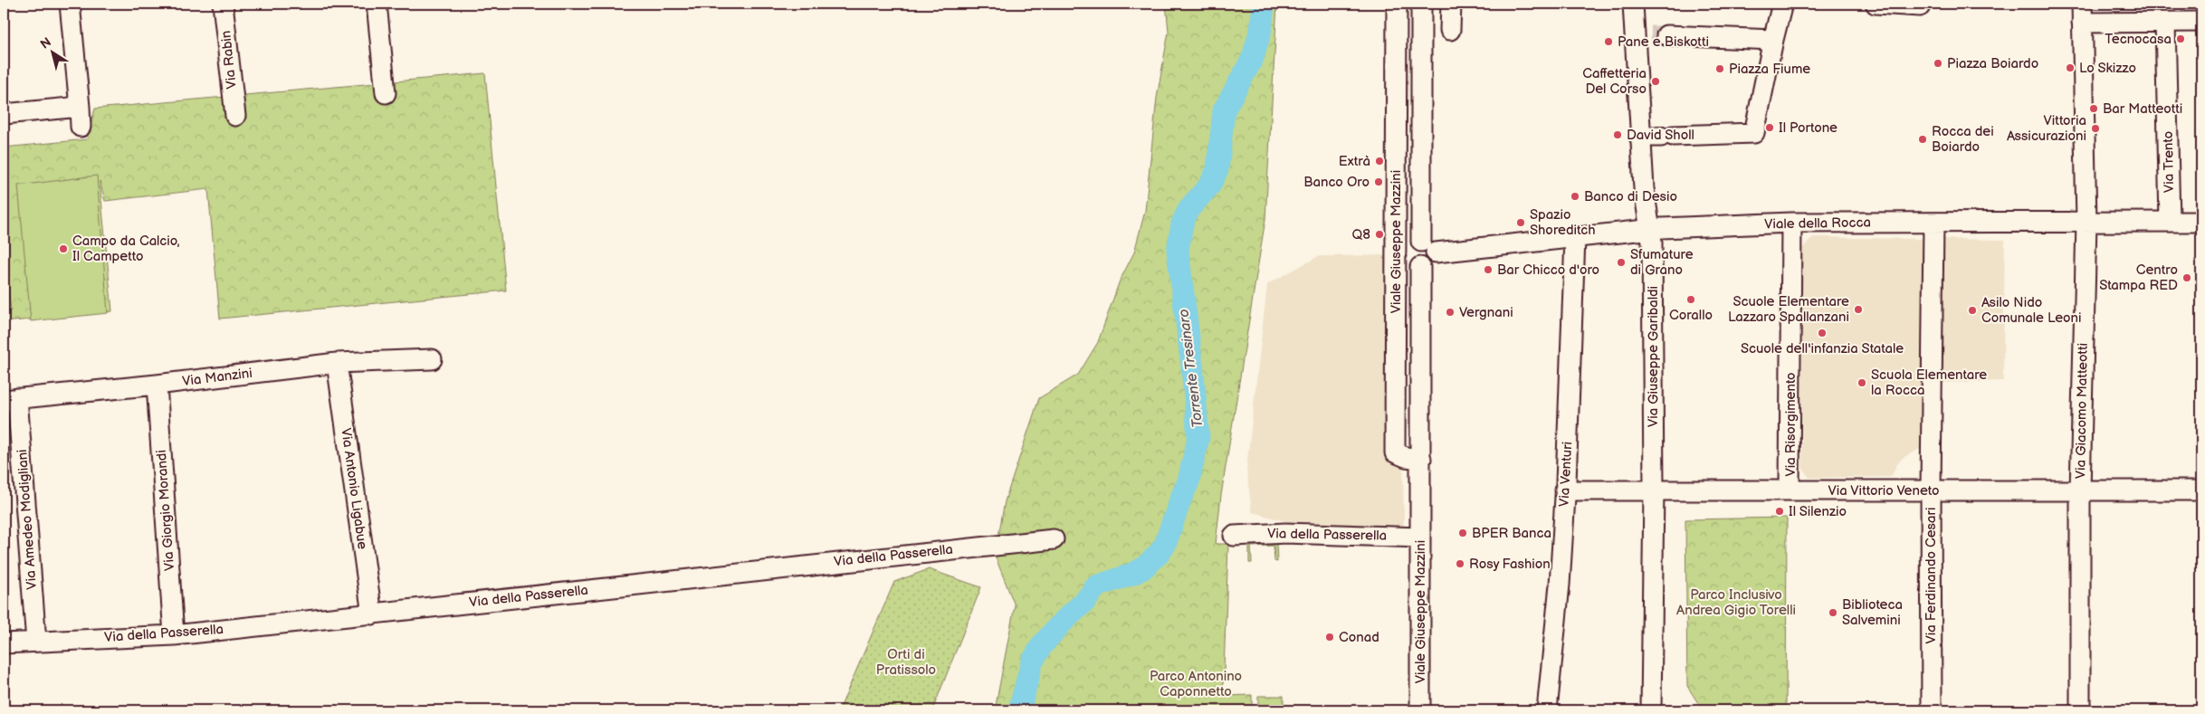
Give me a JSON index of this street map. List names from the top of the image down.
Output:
{
  "streets": {
    "street": [
      "Via Rabin",
      "Via Trento",
      "Viale della Rocca",
      "Viale Giuseppe Mazzini",
      "Via Giuseppe Garibaldi",
      "Via Manzini",
      "Via Giacomo Matteotti",
      "Via Risorgimento",
      "Via Venturi",
      "Via Antonio Ligabue",
      "Via Vittorio Veneto",
      "Via Giorgio Morandi",
      "Via Amedeo Modigliani",
      "Via della Passerella",
      "Via Ferdinando Cesari"
    ]
  },
  "crossings": [
    ["Via Trento", "Viale della Rocca"],
    ["Viale della Rocca", "Viale Giuseppe Mazzini"],
    ["Viale della Rocca", "Via Giuseppe Garibaldi"],
    ["Viale della Rocca", "Via Giacomo Matteotti"],
    ["Viale della Rocca", "Via Risorgimento"],
    ["Viale della Rocca", "Via Venturi"],
    ["Viale della Rocca", "Via Ferdinando Cesari"],
    ["Viale Giuseppe Mazzini", "Via della Passerella"],
    ["Via Giuseppe Garibaldi", "Via Vittorio Veneto"],
    ["Via Manzini", "Via Antonio Ligabue"],
    ["Via Manzini", "Via Giorgio Morandi"],
    ["Via Manzini", "Via Amedeo Modigliani"],
    ["Via Giacomo Matteotti", "Via Vittorio Veneto"],
    ["Via Risorgimento", "Via Vittorio Veneto"],
    ["Via Venturi", "Via Vittorio Veneto"],
    ["Via Antonio Ligabue", "Via della Passerella"],
    ["Via Vittorio Veneto", "Via Ferdinando Cesari"],
    ["Via Giorgio Morandi", "Via della Passerella"],
    ["Via Amedeo Modigliani", "Via della Passerella"]
  ],
  "water": ["Torrente Tresinaro"],
  "parks": ["Parco Inclusivo Andrea Gigio Torelli", "Orti di Pratissolo", "Parco Antonino Caponnetto"],
  "places": [
    "Tecnocasa",
    "Pane e Biskotti",
    "Piazza Boiardo",
    "Lo Skizzo",
    "Piazza Fiume",
    "Caffetteria Del Corso",
    "Bar Matteotti",
    "Il Portone",
    "Vittoria Assicurazioni",
    "David Sholl",
    "Rocca dei Boiardo",
    "Extrà",
    "Banco Oro",
    "Banco di Desio",
    "Spazio Shoreditch",
    "Q8",
    "Campo da Calcio, Il Campetto",
    "Sfumature di Grano",
    "Bar Chicco d'oro",
    "Centro Stampa RED",
    "Corallo",
    "Scuole Elementare Lazzaro Spallanzani",
    "Asilo Nido Comunale Leoni",
    "Vergnani",
    "Scuole dell'infanzia Statale",
    "Scuola Elementare la Rocca",
    "Il Silenzio",
    "BPER Banca",
    "Rosy Fashion",
    "Biblioteca Salvemini",
    "Conad"
  ],
  "north": "top left"
}
